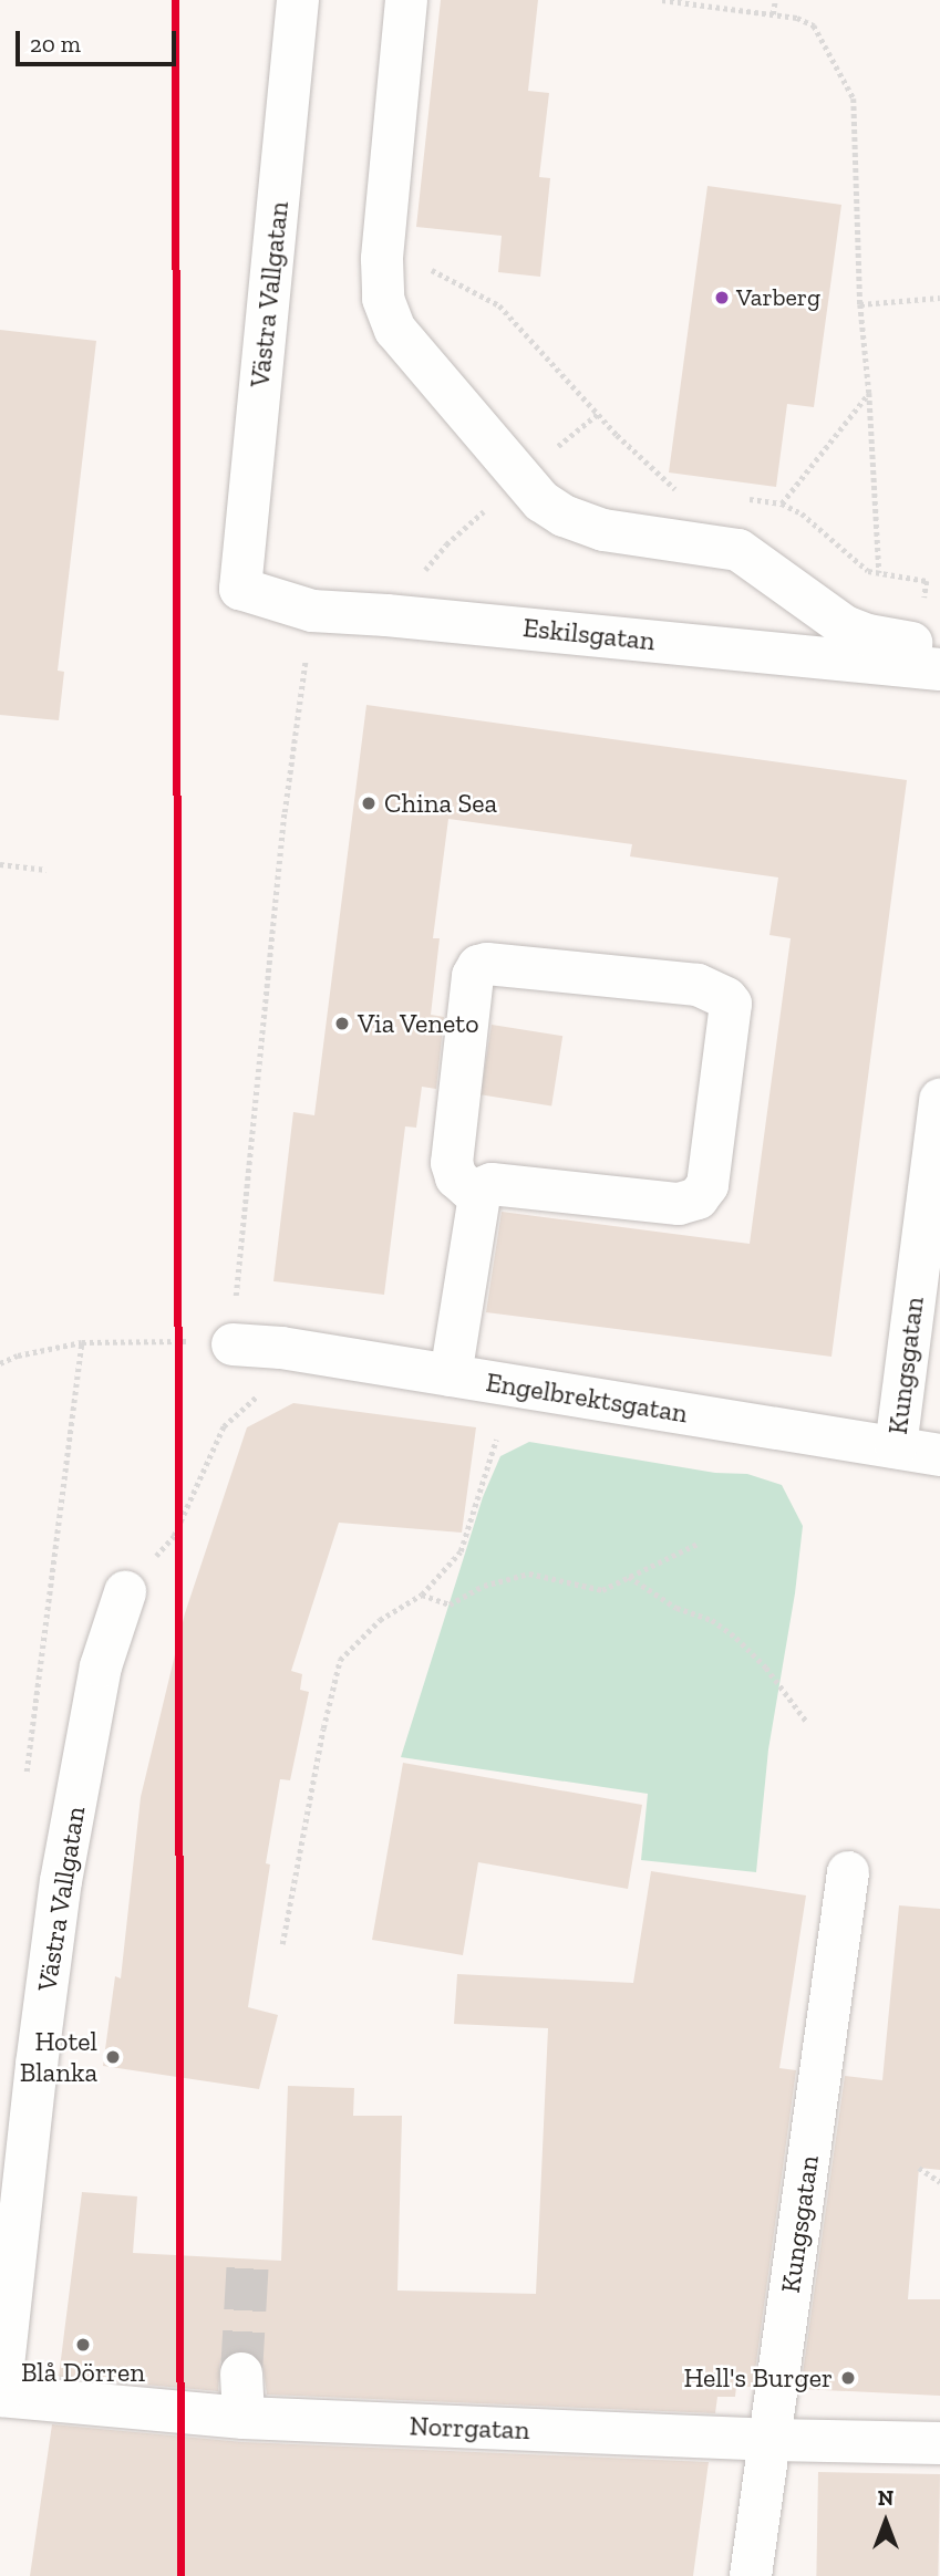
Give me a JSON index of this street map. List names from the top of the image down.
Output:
{
  "streets": {
    "street": [
      "Västra Vallgatan",
      "Eskilsgatan",
      "Kungsgatan",
      "Engelbrektsgatan",
      "Norrgatan"
    ]
  },
  "crossings": [
    ["Västra Vallgatan", "Eskilsgatan"],
    ["Västra Vallgatan", "Norrgatan"],
    ["Kungsgatan", "Engelbrektsgatan"],
    ["Kungsgatan", "Norrgatan"]
  ],
  "places": [
    "Varberg",
    "China Sea",
    "Via Veneto",
    "Hotel Blanka",
    "Blå Dörren",
    "Hell's Burger"
  ],
  "scale_bar": "20 m",
  "north": "top"
}
